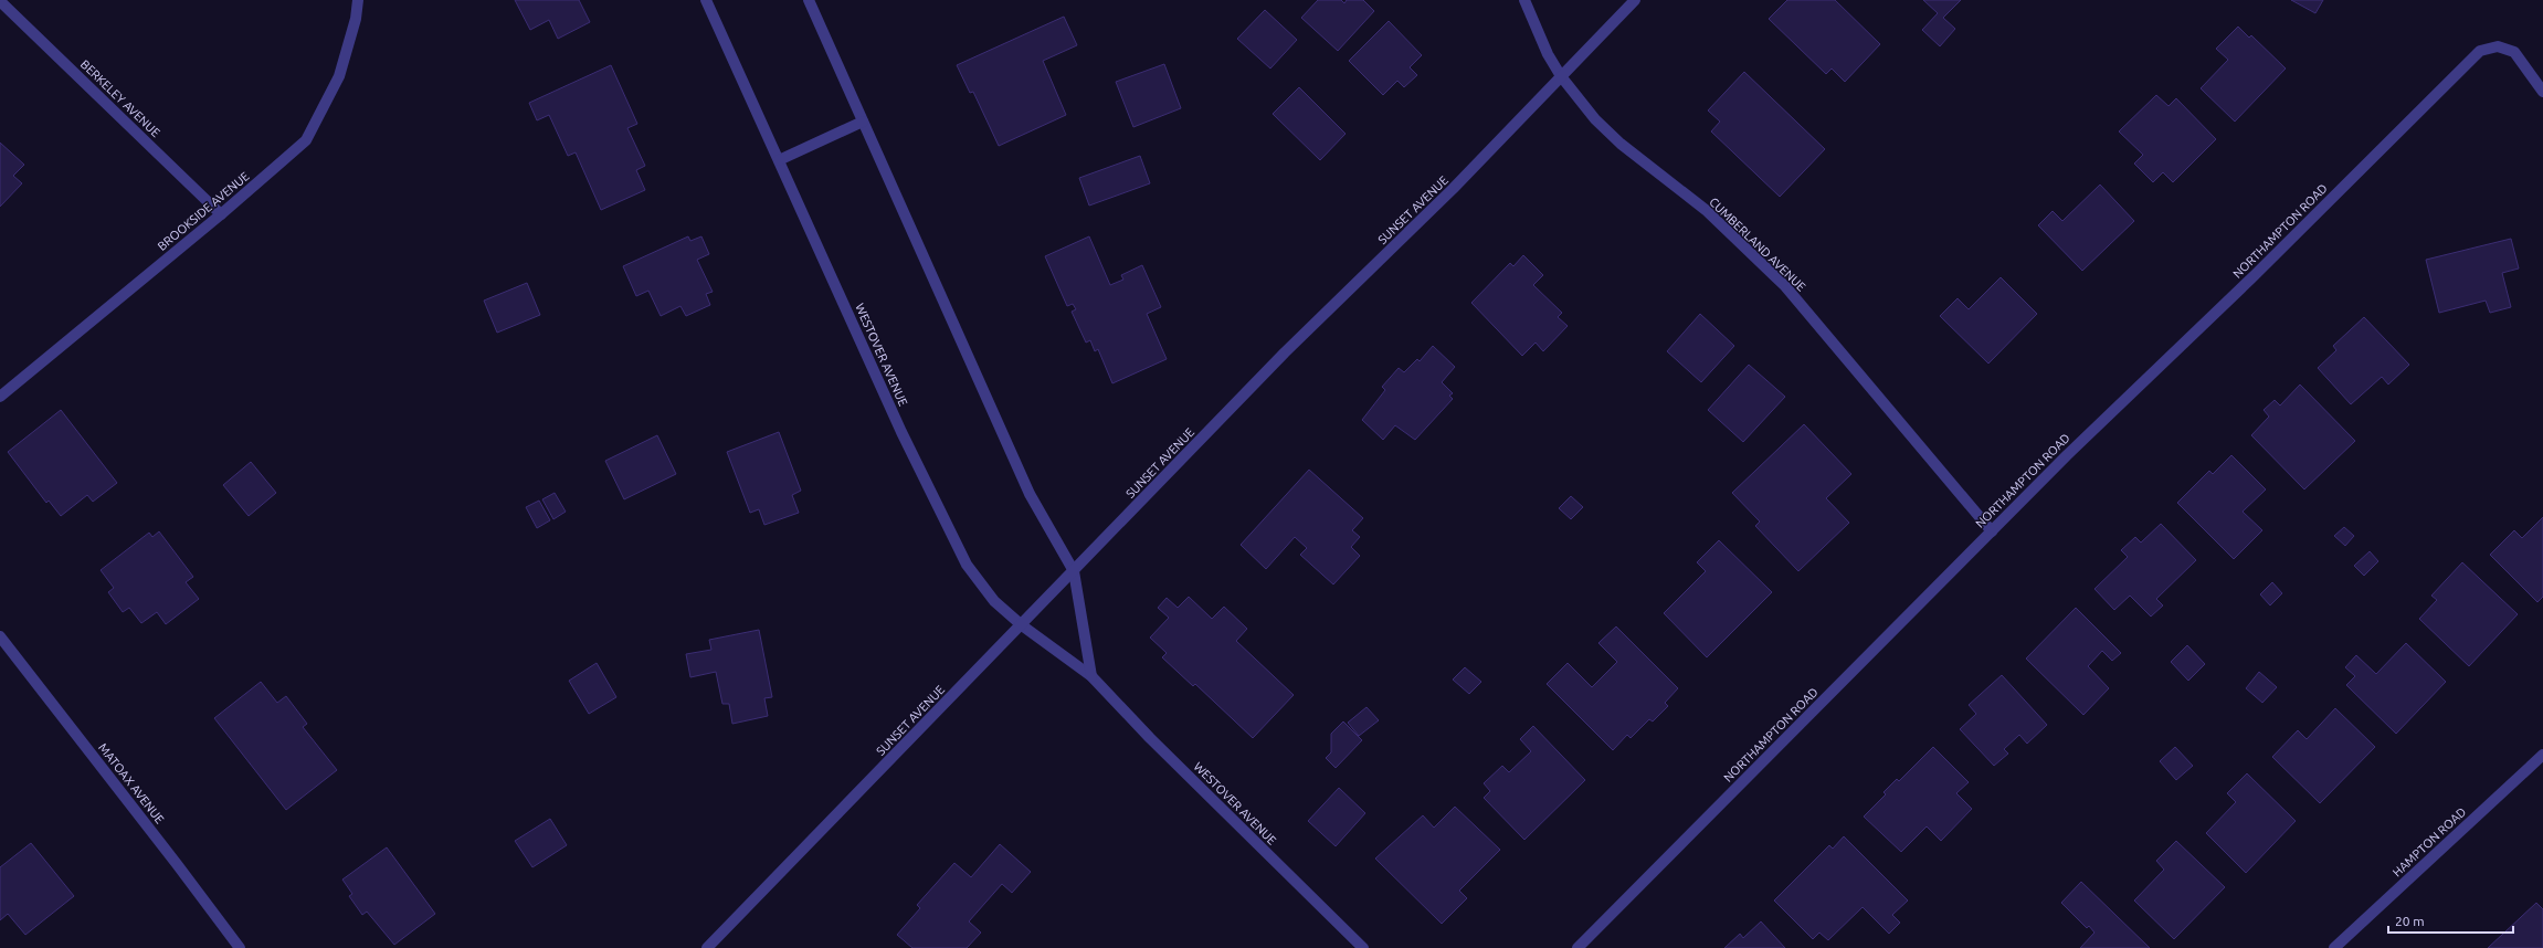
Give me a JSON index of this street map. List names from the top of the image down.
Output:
{
  "streets": {
    "street": [
      "BERKELEY AVENUE",
      "SUNSET AVENUE",
      "BROOKSIDE AVENUE",
      "NORTHAMPTON ROAD",
      "CUMBERLAND AVENUE",
      "WESTOVER AVENUE",
      "MATOAX AVENUE",
      "HAMPTON ROAD"
    ]
  },
  "crossings": [
    ["BERKELEY AVENUE", "BROOKSIDE AVENUE"],
    ["SUNSET AVENUE", "CUMBERLAND AVENUE"],
    ["SUNSET AVENUE", "WESTOVER AVENUE"],
    ["NORTHAMPTON ROAD", "CUMBERLAND AVENUE"]
  ],
  "scale_bar": "20 m"
}
